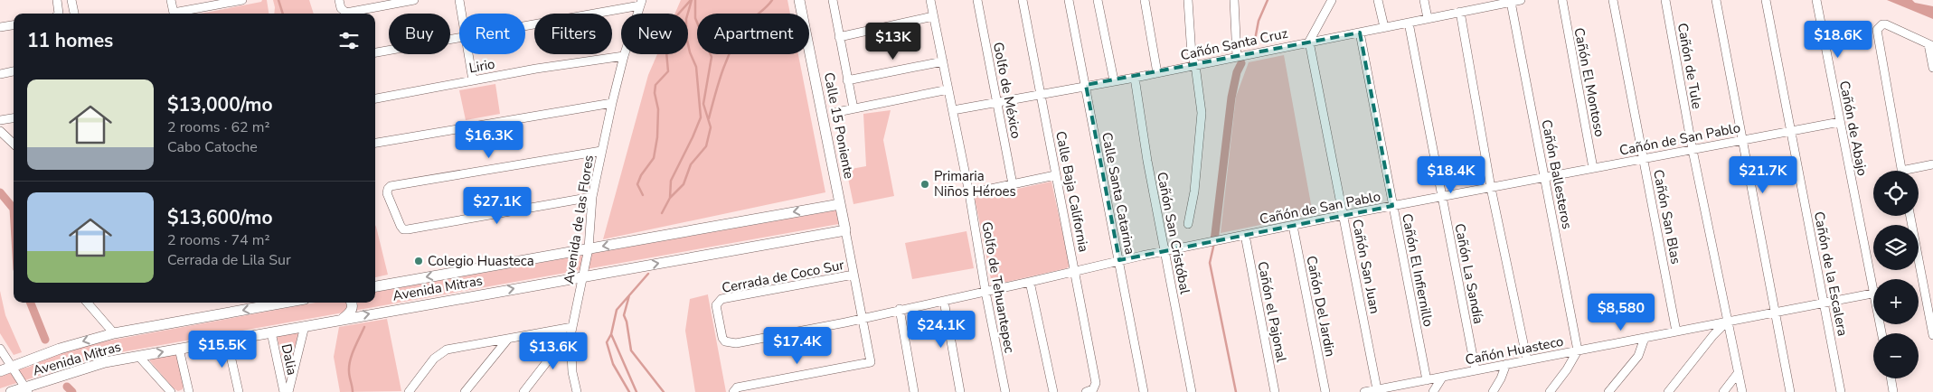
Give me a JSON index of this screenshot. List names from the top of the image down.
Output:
{
  "streets": {
    "street": [
      "Cañón Santa Cruz",
      "Lirio",
      "Cañón de Tule",
      "Cañón El Montoso",
      "Golfo de México",
      "Calle 15 Poniente",
      "Cañón de Abajo",
      "Cañón de San Pablo",
      "Cañón Ballesteros",
      "Calle Baja California",
      "Calle Santa Catarina",
      "Cañón San Blas",
      "Avenida de las Flores",
      "Cañón San Cristóbal",
      "Cañón San Juan",
      "Cañón El Infiernillo",
      "Cañón La Sandía",
      "Cañón de la Escalera",
      "Cerrada de Coco Sur",
      "Golfo de Tehuantepec",
      "Avenida Mitras",
      "Cañón Del Jardin",
      "Cañón el Pajonal",
      "Cañón Huasteco",
      "Dalia"
    ]
  },
  "crossings": [
    ["Cañón Santa Cruz", "Golfo de México"],
    ["Cañón Santa Cruz", "Cañón Ballesteros"],
    ["Cañón Santa Cruz", "Calle Baja California"],
    ["Cañón Santa Cruz", "Calle Santa Catarina"],
    ["Cañón Santa Cruz", "Cañón San Cristóbal"],
    ["Cañón Santa Cruz", "Cañón San Juan"],
    ["Cañón Santa Cruz", "Cañón El Infiernillo"],
    ["Cañón Santa Cruz", "Cañón La Sandía"],
    ["Cañón Santa Cruz", "Golfo de Tehuantepec"],
    ["Lirio", "Avenida de las Flores"],
    ["Cañón de Tule", "Cañón de San Pablo"],
    ["Cañón de Tule", "Cañón Huasteco"],
    ["Cañón El Montoso", "Cañón de San Pablo"],
    ["Calle 15 Poniente", "Avenida Mitras"],
    ["Cañón de Abajo", "Cañón de San Pablo"],
    ["Cañón de San Pablo", "Cañón Ballesteros"],
    ["Cañón de San Pablo", "Calle Baja California"],
    ["Cañón de San Pablo", "Calle Santa Catarina"],
    ["Cañón de San Pablo", "Cañón San Blas"],
    ["Cañón de San Pablo", "Cañón San Cristóbal"],
    ["Cañón de San Pablo", "Cañón San Juan"],
    ["Cañón de San Pablo", "Cañón El Infiernillo"],
    ["Cañón de San Pablo", "Cañón La Sandía"],
    ["Cañón de San Pablo", "Cañón de la Escalera"],
    ["Cañón de San Pablo", "Cerrada de Coco Sur"],
    ["Cañón de San Pablo", "Golfo de Tehuantepec"],
    ["Cañón de San Pablo", "Cañón Del Jardin"],
    ["Cañón de San Pablo", "Cañón el Pajonal"],
    ["Cañón Ballesteros", "Cañón Huasteco"],
    ["Cañón San Blas", "Cañón Huasteco"],
    ["Avenida de las Flores", "Avenida Mitras"],
    ["Cañón San Juan", "Cañón Huasteco"],
    ["Cañón El Infiernillo", "Cañón Huasteco"],
    ["Cañón La Sandía", "Cañón Huasteco"],
    ["Cañón de la Escalera", "Cañón Huasteco"],
    ["Avenida Mitras", "Dalia"]
  ],
  "places": ["Primaria Niños Héroes", "Colegio Huasteca"],
  "page": {
    "chip": [
      "Buy",
      "Rent",
      "Filters",
      "New",
      "Apartment"
    ],
    "heading": "11 homes",
    "price": [
      "$18.6K",
      "$13K",
      "$16.3K",
      "$18.4K",
      "$21.7K",
      "$27.1K",
      "$8,580",
      "$24.1K",
      "$17.4K",
      "$15.5K",
      "$13.6K"
    ],
    "list": [
      {
        "name": "$13,000/mo",
        "note": "2 rooms · 62 m² · Cabo Catoche"
      },
      {
        "name": "$13,600/mo",
        "note": "2 rooms · 74 m² · Cerrada de Lila Sur"
      }
    ],
    "map_buttons": ["+", "−"]
  }
}
